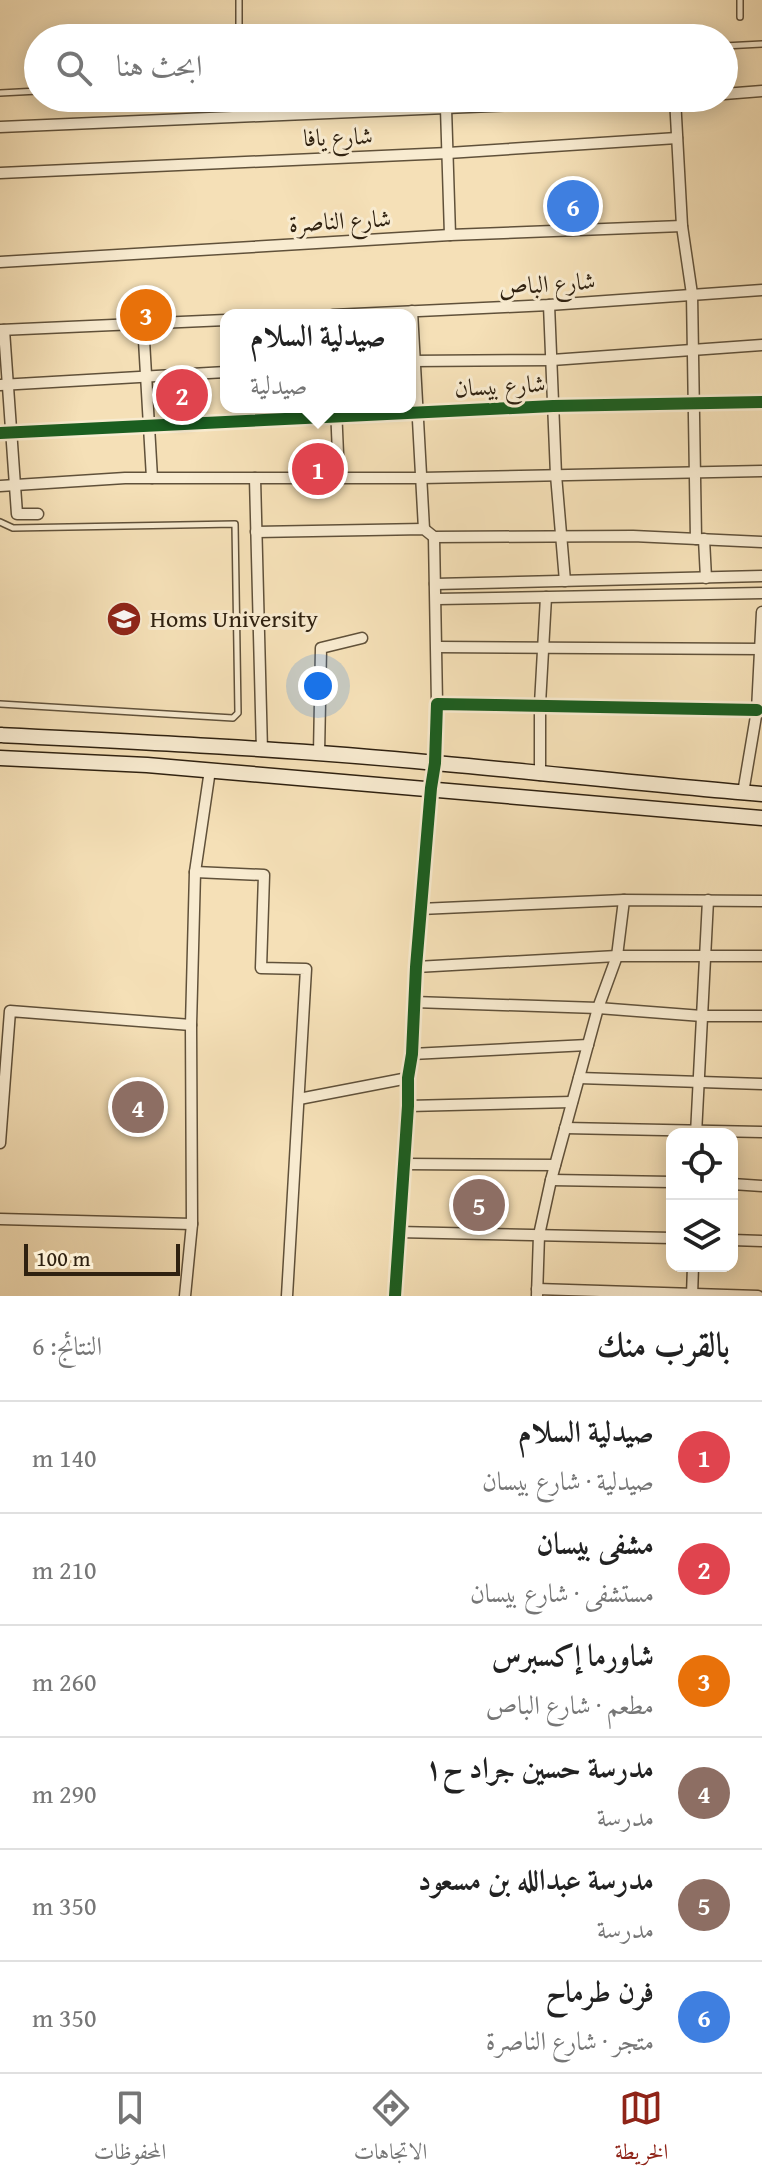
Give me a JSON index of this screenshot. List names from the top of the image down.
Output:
{
  "streets": {
    "street": [
      "شارع يافا",
      "شارع الناصرة",
      "شارع الباص",
      "شارع بيسان"
    ]
  },
  "places": {
    "school or university": ["Homs University"]
  },
  "scale_bar": "100 m",
  "page": {
    "search": "ابحث هنا",
    "pins": [
      "6",
      "3",
      "2",
      "1",
      "4",
      "5"
    ],
    "popup": ["صيدلية السلام", "صيدلية"],
    "scale": "100 m",
    "heading": ["بالقرب منك", "النتائج: 6"],
    "list": [
      {
        "mark": "1",
        "name": "صيدلية السلام",
        "note": "صيدلية · شارع بيسان",
        "value": "140 m"
      },
      {
        "mark": "2",
        "name": "مشفى بيسان",
        "note": "مستشفى · شارع بيسان",
        "value": "210 m"
      },
      {
        "mark": "3",
        "name": "شاورما إكسبرس",
        "note": "مطعم · شارع الباص",
        "value": "260 m"
      },
      {
        "mark": "4",
        "name": "مدرسة حسين جراد ح١",
        "note": "مدرسة",
        "value": "290 m"
      },
      {
        "mark": "5",
        "name": "مدرسة عبدالله بن مسعود",
        "note": "مدرسة",
        "value": "350 m"
      },
      {
        "mark": "6",
        "name": "فرن طرماح",
        "note": "متجر · شارع الناصرة",
        "value": "350 m"
      }
    ],
    "nav": ["الخريطة", "الاتجاهات", "المحفوظات"]
  }
}
